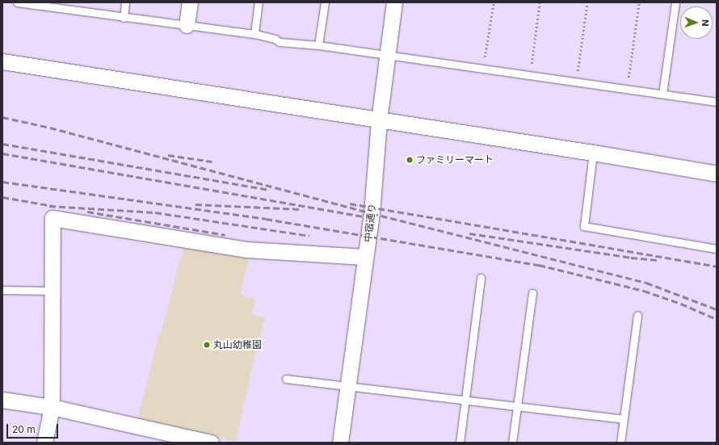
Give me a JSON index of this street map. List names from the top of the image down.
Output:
{
  "streets": {
    "street": ["中宿通り"]
  },
  "places": ["ファミリーマート", "丸山幼稚園"],
  "scale_bar": "20 m",
  "north": "right"
}
